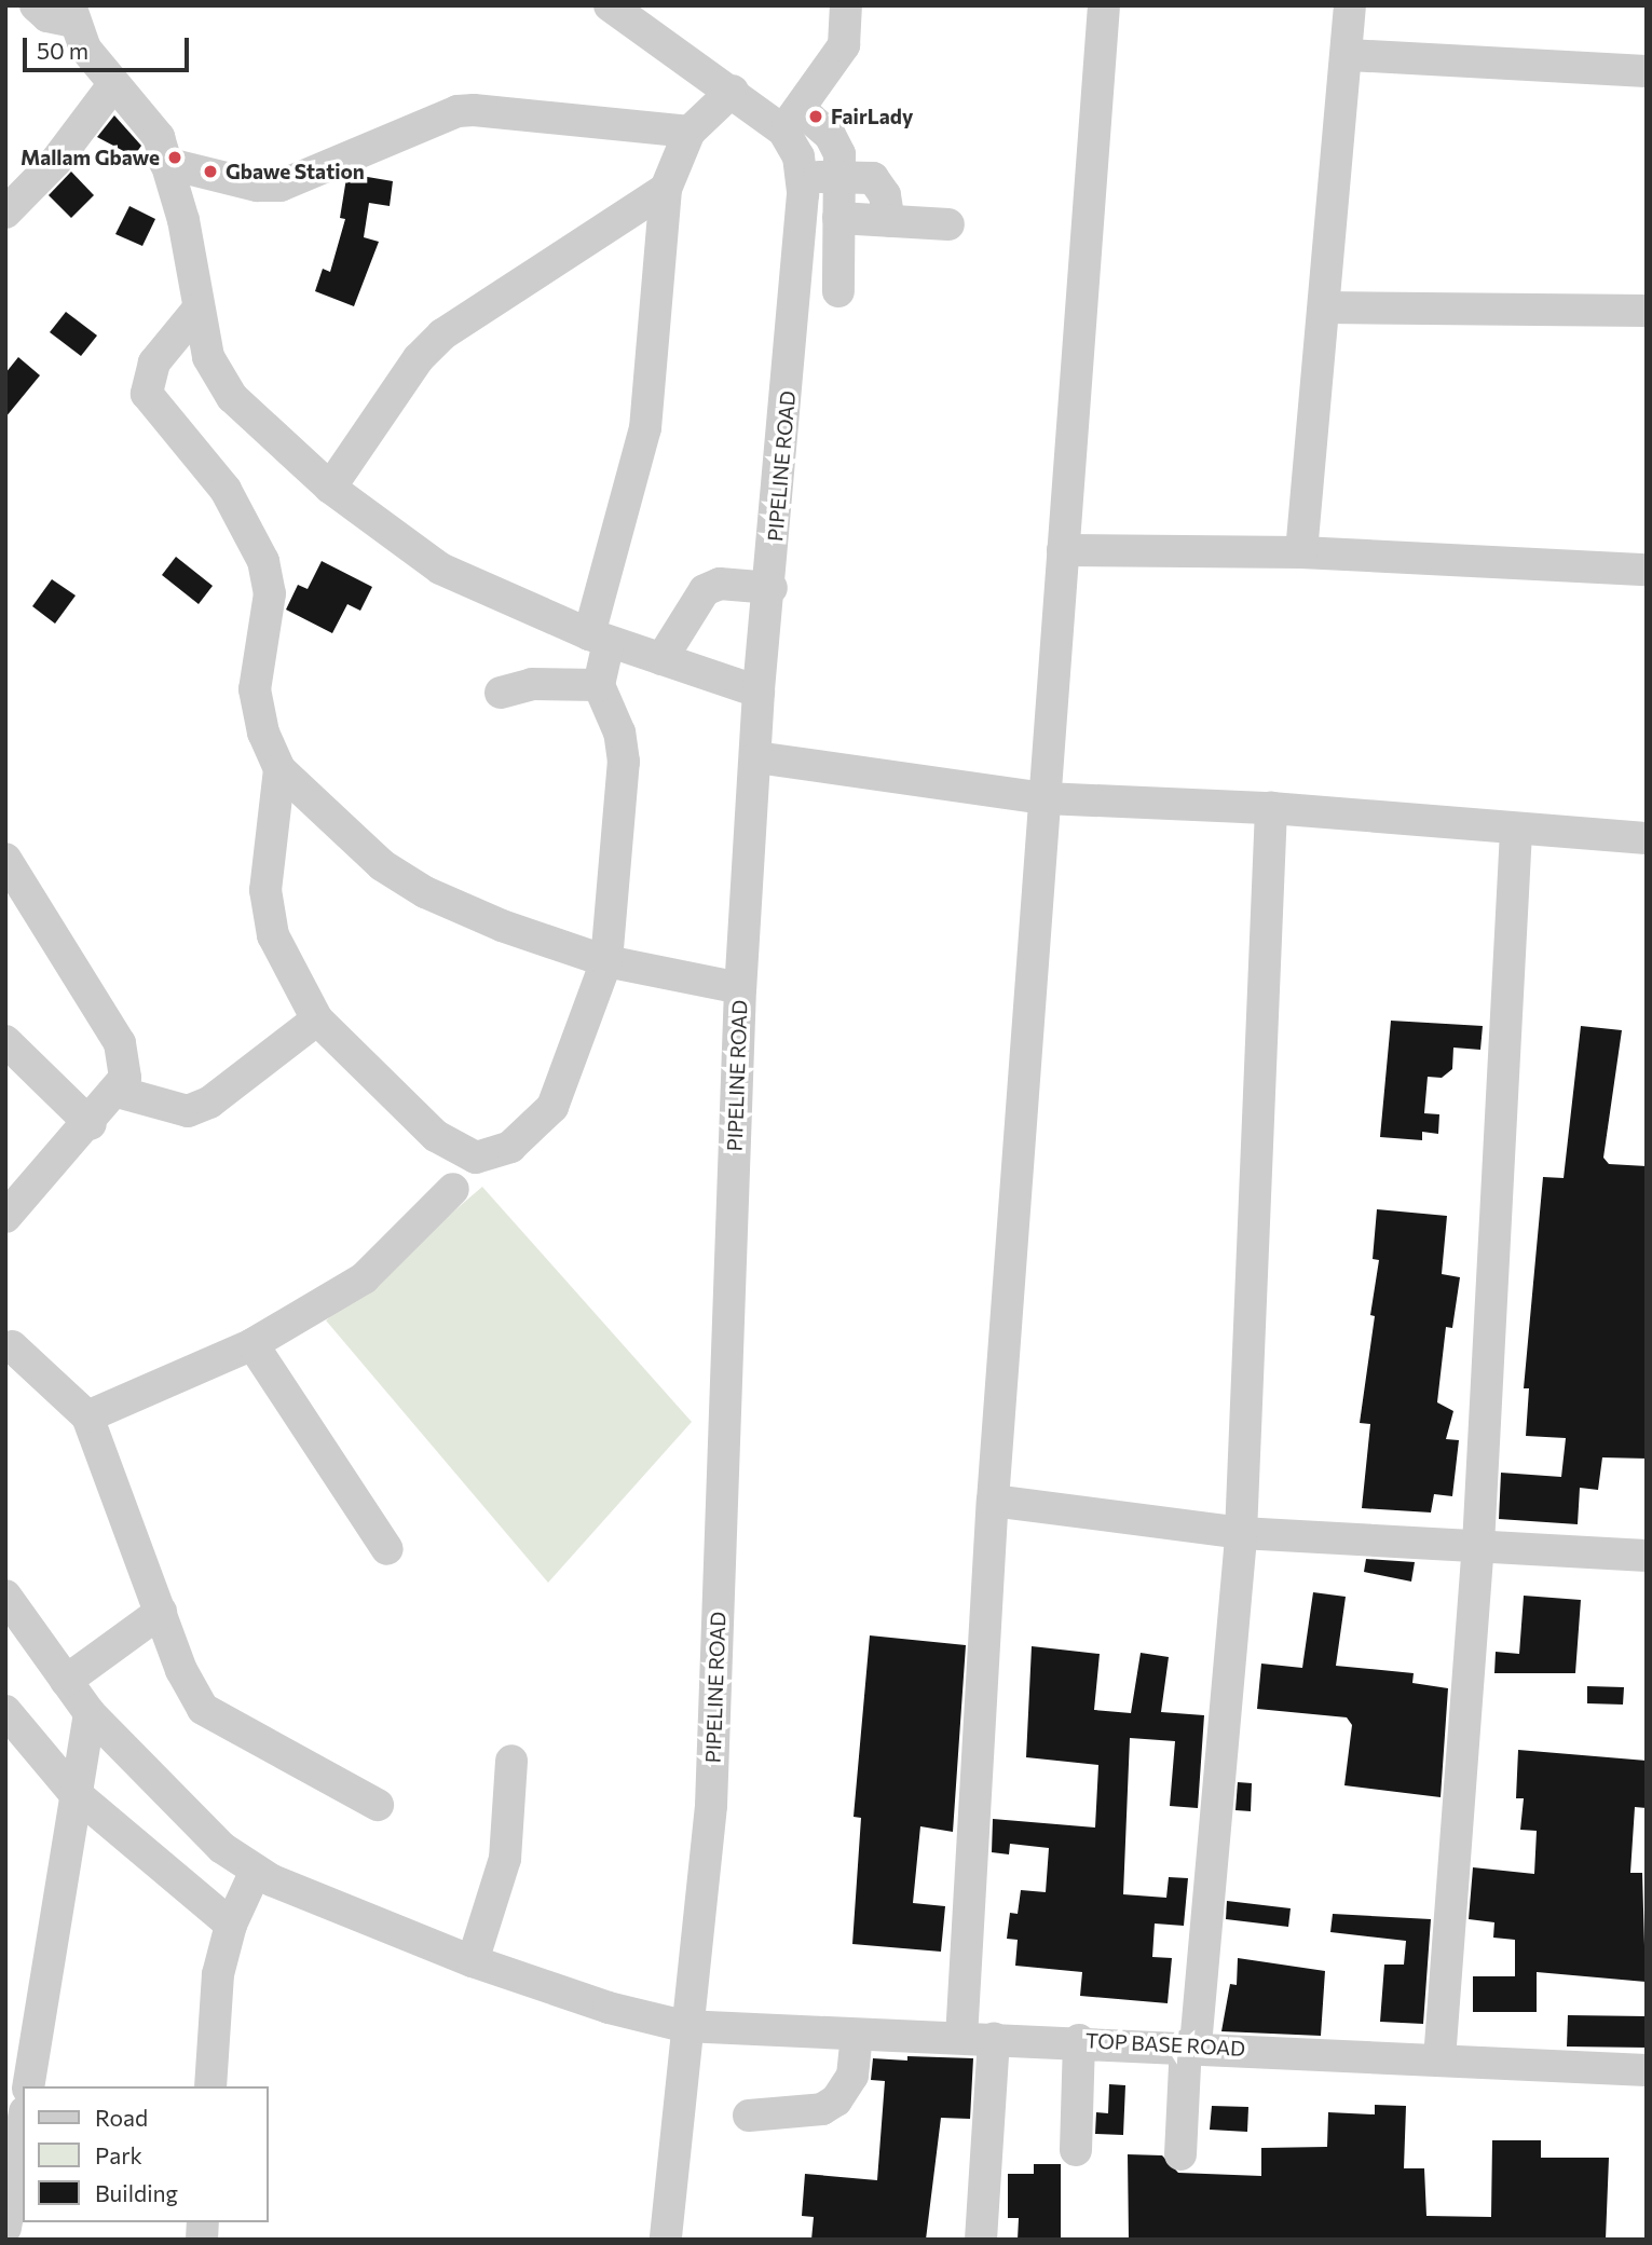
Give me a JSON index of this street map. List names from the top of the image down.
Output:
{
  "streets": {
    "street": ["PIPELINE ROAD", "TOP BASE ROAD"]
  },
  "crossings": [
    ["PIPELINE ROAD", "TOP BASE ROAD"]
  ],
  "places": ["FairLady", "Mallam Gbawe", "Gbawe Station"],
  "legend": ["Road", "Park", "Building"],
  "scale_bar": "50 m"
}
